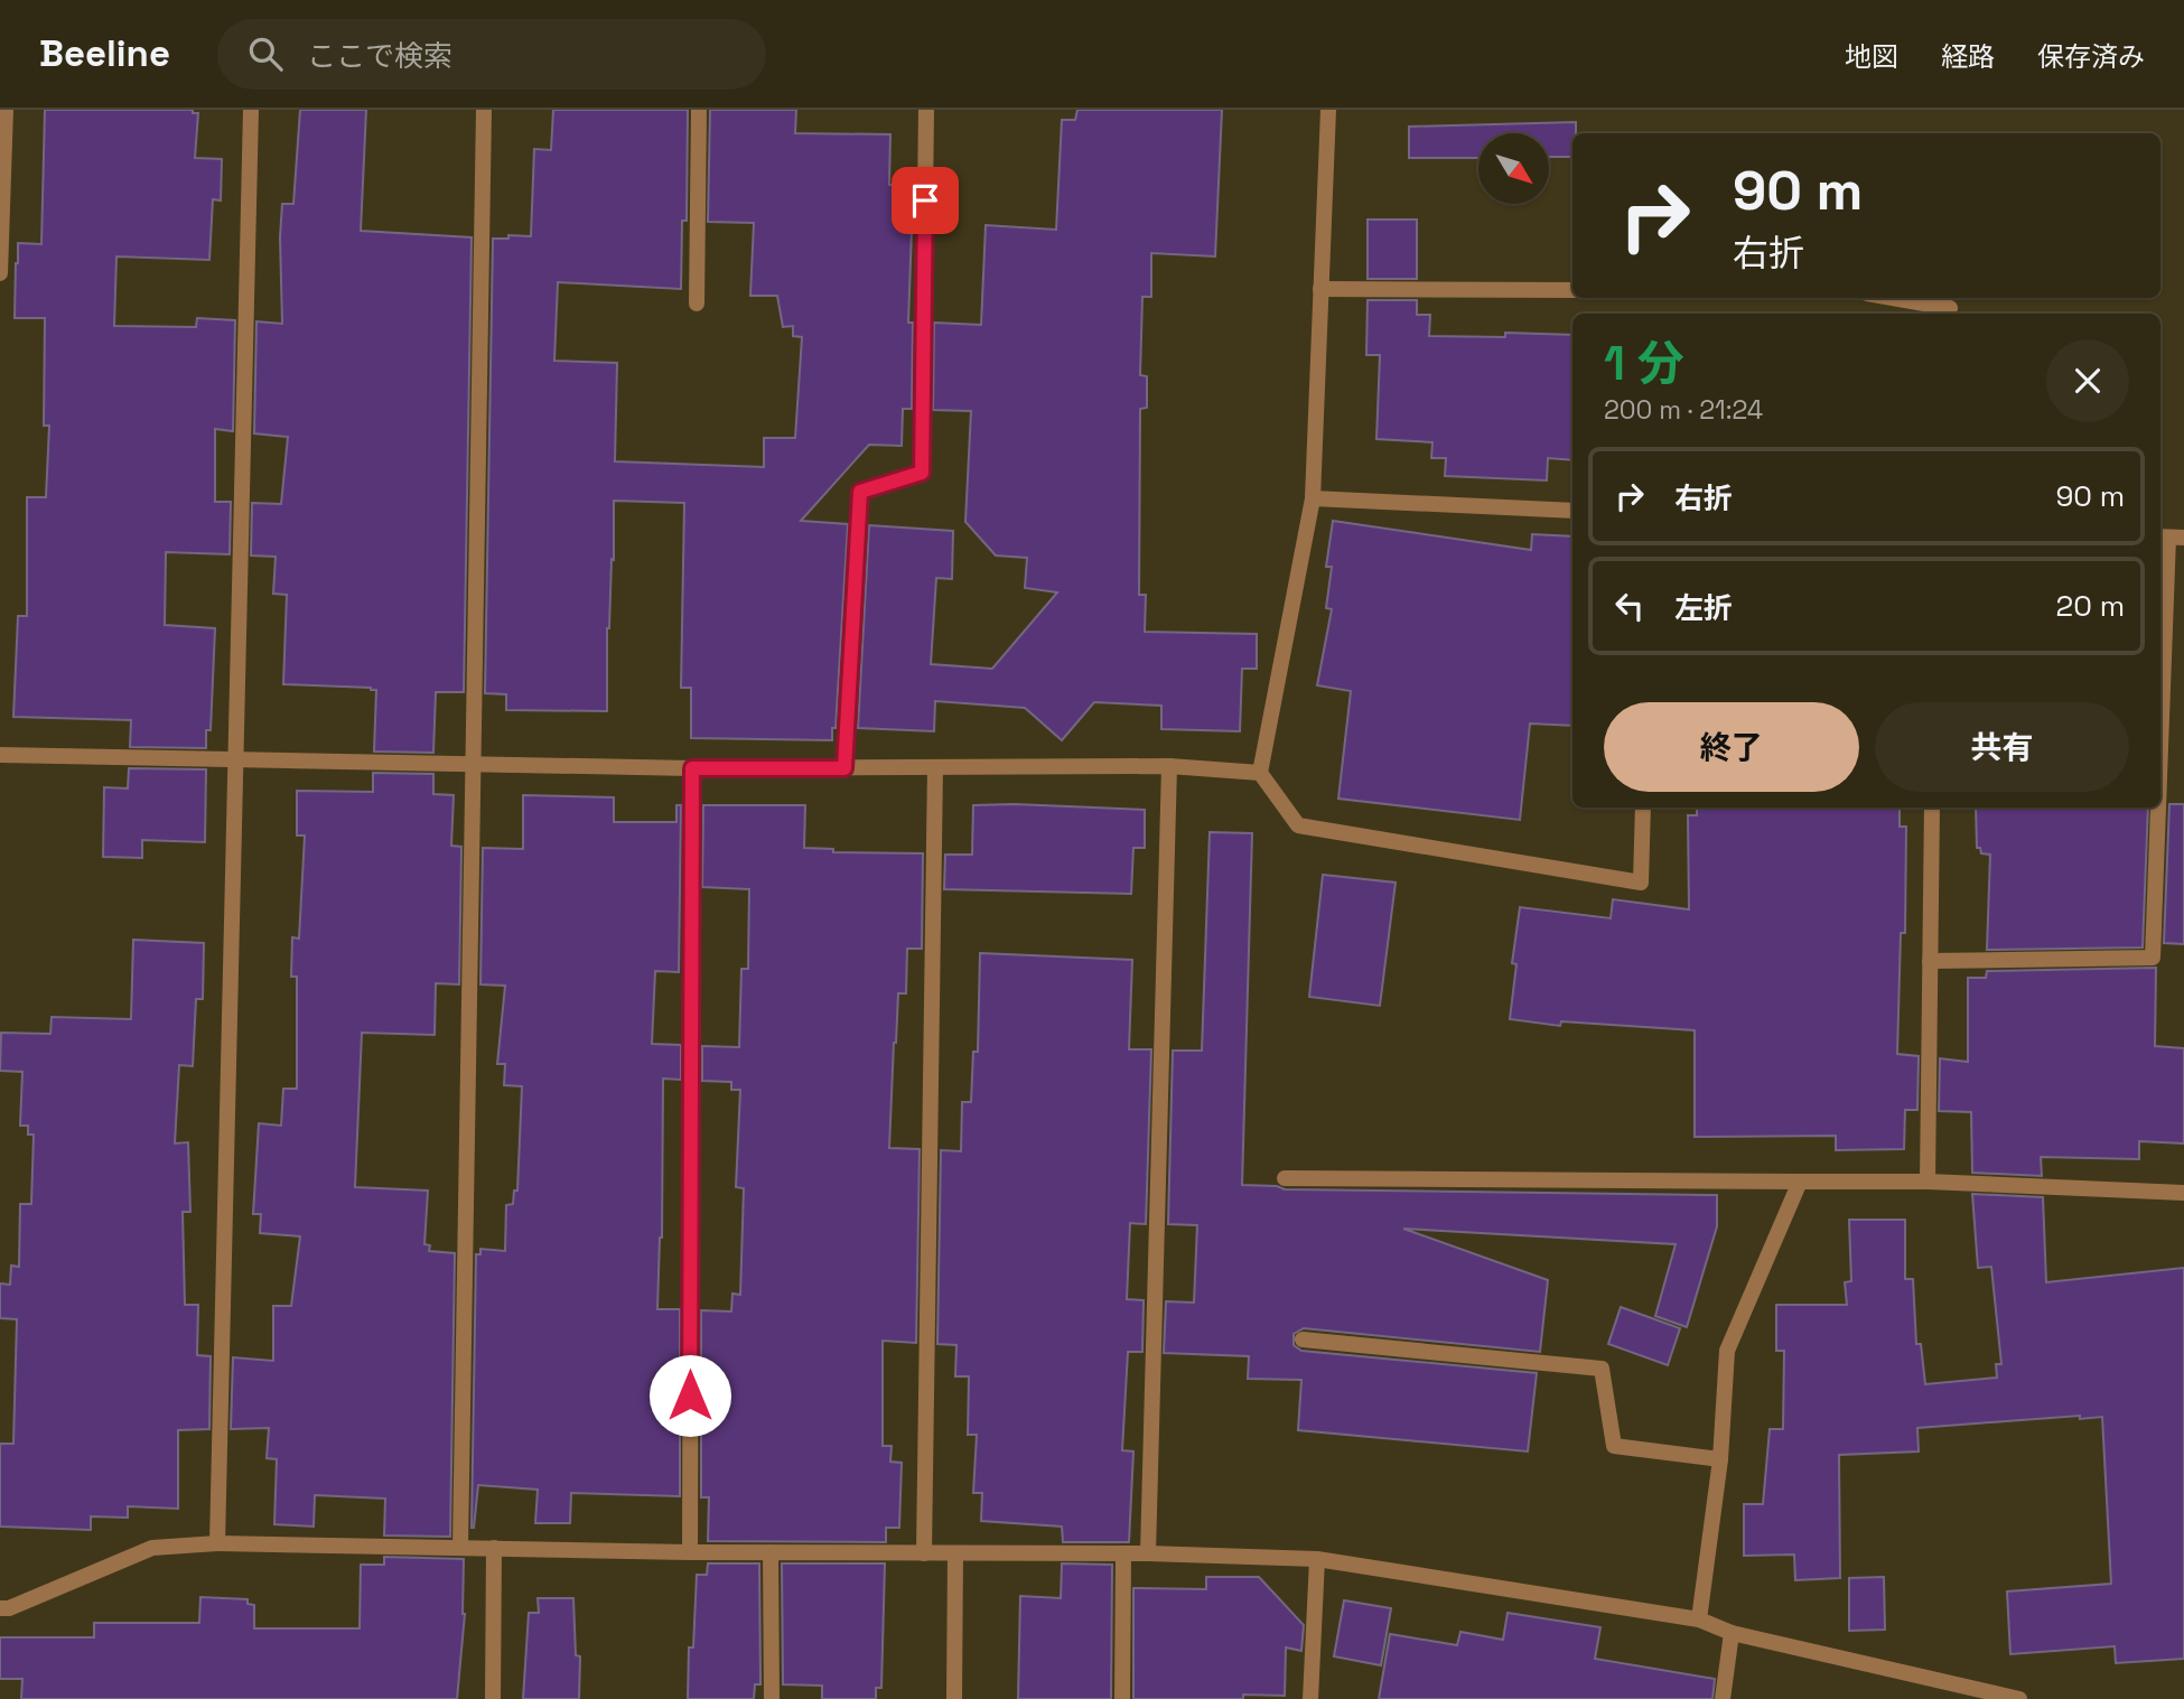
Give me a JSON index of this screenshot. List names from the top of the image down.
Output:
{
  "north": "bottom right",
  "page": {
    "header": "Beeline",
    "search": "ここで検索",
    "nav": ["地図", "経路", "保存済み"],
    "turn": ["90 m", "右折"],
    "heading": ["1 分", "200 m · 21:24"],
    "list": [
      {
        "name": "右折",
        "value": "90 m"
      },
      {
        "name": "左折",
        "value": "20 m"
      }
    ],
    "buttons": ["終了", "共有"]
  }
}
